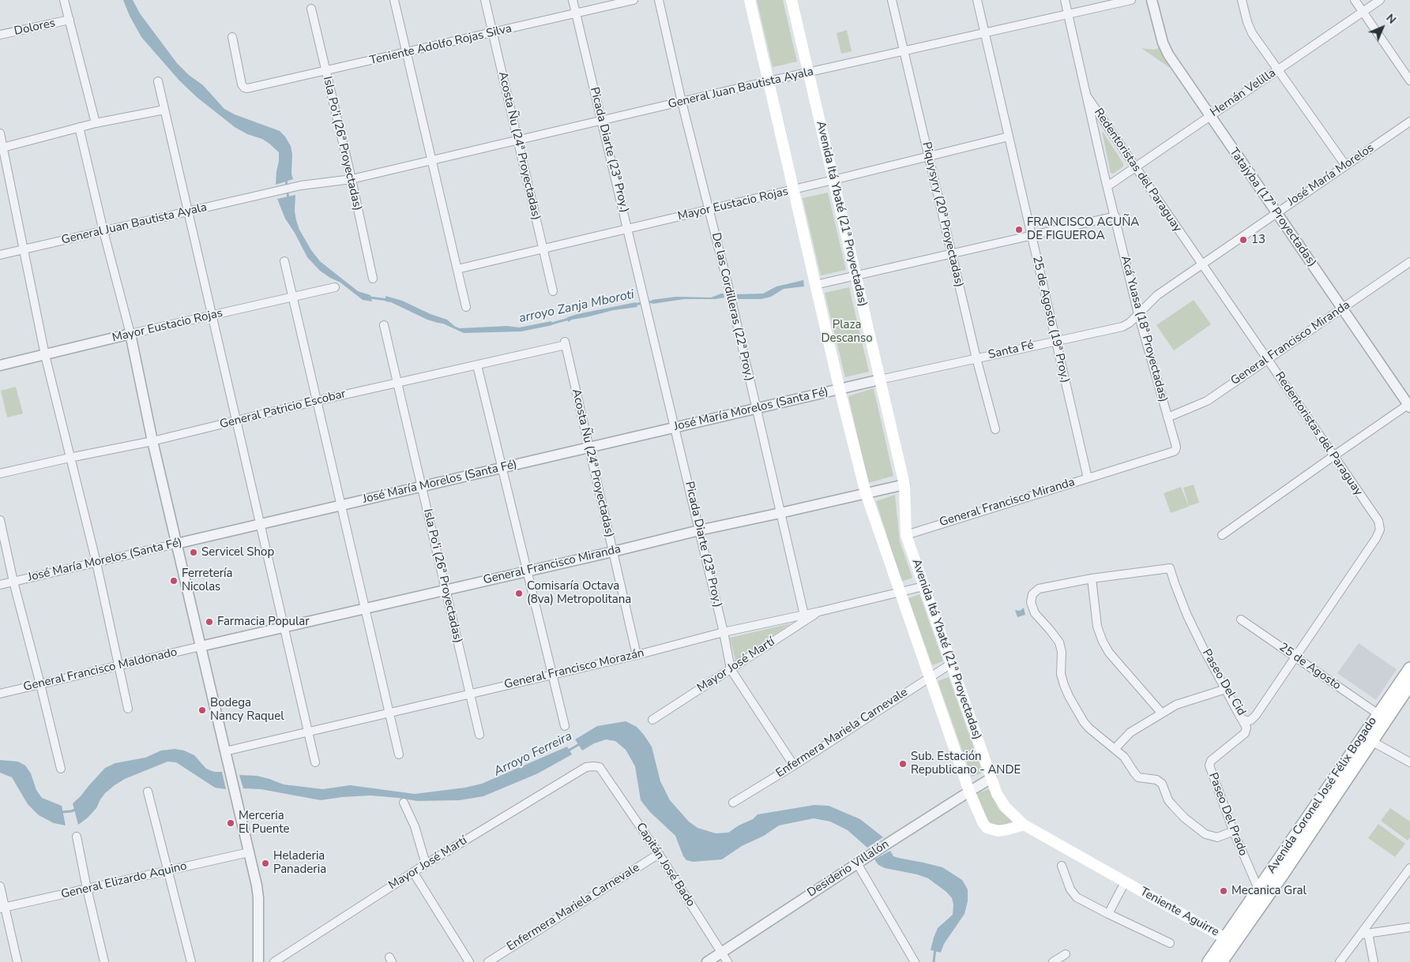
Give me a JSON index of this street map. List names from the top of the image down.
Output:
{
  "streets": {
    "main road": ["Avenida Itá Ybaté (21ª Proyectadas)", "Avenida Coronel José Félix Bogado", "Teniente Aguirre"],
    "street": [
      "Dolores",
      "Teniente Adolfo Rojas Silva",
      "General Juan Bautista Ayala",
      "Hernán Velilla",
      "Isla Po'i (26ª Proyectadas)",
      "Acosta Ñu (24ª Proyectadas)",
      "Picada Diarte (23ª Proy.)",
      "Redentoristas del Paraguay",
      "José María Morelos",
      "Mayor Eustacio Rojas",
      "Tatajyba (17ª Proyectadas)",
      "Piquysyry (20ª Proyectadas)",
      "De las Cordilleras (22ª Proy.)",
      "25 de Agosto (19ª Proy.)",
      "Acá Yuasa (18ª Proyectadas)",
      "General Francisco Miranda",
      "Santa Fé",
      "General Patricio Escobar",
      "José María Morelos (Santa Fé)",
      "Mayor José Martí",
      "25 de Agosto",
      "General Francisco Morazán",
      "General Francisco Maldonado",
      "Paseo Del Cid",
      "Enfermera Mariela Carnevale",
      "Paseo Del Prado",
      "Capitán José Bado",
      "Desiderio Villalón",
      "General Elizardo Aquino"
    ]
  },
  "crossings": [
    ["Teniente Adolfo Rojas Silva", "Isla Po'i (26ª Proyectadas)"],
    ["Teniente Adolfo Rojas Silva", "Acosta Ñu (24ª Proyectadas)"],
    ["Teniente Adolfo Rojas Silva", "Picada Diarte (23ª Proy.)"],
    ["General Juan Bautista Ayala", "Isla Po'i (26ª Proyectadas)"],
    ["General Juan Bautista Ayala", "Acosta Ñu (24ª Proyectadas)"],
    ["General Juan Bautista Ayala", "Picada Diarte (23ª Proy.)"],
    ["General Juan Bautista Ayala", "Avenida Itá Ybaté (21ª Proyectadas)"],
    ["General Juan Bautista Ayala", "Piquysyry (20ª Proyectadas)"],
    ["General Juan Bautista Ayala", "De las Cordilleras (22ª Proy.)"],
    ["General Juan Bautista Ayala", "25 de Agosto (19ª Proy.)"],
    ["General Juan Bautista Ayala", "Acá Yuasa (18ª Proyectadas)"],
    ["Hernán Velilla", "Redentoristas del Paraguay"],
    ["Hernán Velilla", "Tatajyba (17ª Proyectadas)"],
    ["Hernán Velilla", "Acá Yuasa (18ª Proyectadas)"],
    ["Isla Po'i (26ª Proyectadas)", "General Francisco Miranda"],
    ["Isla Po'i (26ª Proyectadas)", "General Patricio Escobar"],
    ["Isla Po'i (26ª Proyectadas)", "José María Morelos (Santa Fé)"],
    ["Isla Po'i (26ª Proyectadas)", "General Francisco Morazán"],
    ["Acosta Ñu (24ª Proyectadas)", "Mayor Eustacio Rojas"],
    ["Acosta Ñu (24ª Proyectadas)", "General Francisco Miranda"],
    ["Acosta Ñu (24ª Proyectadas)", "General Patricio Escobar"],
    ["Acosta Ñu (24ª Proyectadas)", "José María Morelos (Santa Fé)"],
    ["Acosta Ñu (24ª Proyectadas)", "General Francisco Morazán"],
    ["Picada Diarte (23ª Proy.)", "Mayor Eustacio Rojas"],
    ["Picada Diarte (23ª Proy.)", "General Francisco Miranda"],
    ["Picada Diarte (23ª Proy.)", "José María Morelos (Santa Fé)"],
    ["Picada Diarte (23ª Proy.)", "Mayor José Martí"],
    ["Picada Diarte (23ª Proy.)", "General Francisco Morazán"],
    ["Picada Diarte (23ª Proy.)", "Enfermera Mariela Carnevale"],
    ["Redentoristas del Paraguay", "José María Morelos"],
    ["Redentoristas del Paraguay", "Acá Yuasa (18ª Proyectadas)"],
    ["Redentoristas del Paraguay", "General Francisco Miranda"],
    ["Redentoristas del Paraguay", "25 de Agosto"],
    ["Redentoristas del Paraguay", "Paseo Del Cid"],
    ["José María Morelos", "Tatajyba (17ª Proyectadas)"],
    ["José María Morelos", "Acá Yuasa (18ª Proyectadas)"],
    ["José María Morelos", "Santa Fé"],
    ["Mayor Eustacio Rojas", "Avenida Itá Ybaté (21ª Proyectadas)"],
    ["Mayor Eustacio Rojas", "Piquysyry (20ª Proyectadas)"],
    ["Mayor Eustacio Rojas", "De las Cordilleras (22ª Proy.)"],
    ["Mayor Eustacio Rojas", "25 de Agosto (19ª Proy.)"],
    ["Tatajyba (17ª Proyectadas)", "General Francisco Miranda"],
    ["Avenida Itá Ybaté (21ª Proyectadas)", "General Francisco Miranda"],
    ["Avenida Itá Ybaté (21ª Proyectadas)", "Santa Fé"],
    ["Avenida Itá Ybaté (21ª Proyectadas)", "José María Morelos (Santa Fé)"],
    ["Avenida Itá Ybaté (21ª Proyectadas)", "General Francisco Morazán"],
    ["Avenida Itá Ybaté (21ª Proyectadas)", "Enfermera Mariela Carnevale"],
    ["Avenida Itá Ybaté (21ª Proyectadas)", "Desiderio Villalón"],
    ["Avenida Itá Ybaté (21ª Proyectadas)", "Teniente Aguirre"],
    ["Piquysyry (20ª Proyectadas)", "Santa Fé"],
    ["De las Cordilleras (22ª Proy.)", "General Francisco Miranda"],
    ["De las Cordilleras (22ª Proy.)", "José María Morelos (Santa Fé)"],
    ["De las Cordilleras (22ª Proy.)", "General Francisco Morazán"],
    ["25 de Agosto (19ª Proy.)", "General Francisco Miranda"],
    ["25 de Agosto (19ª Proy.)", "Santa Fé"],
    ["Acá Yuasa (18ª Proyectadas)", "General Francisco Miranda"],
    ["Acá Yuasa (18ª Proyectadas)", "Santa Fé"],
    ["General Francisco Miranda", "General Francisco Maldonado"],
    ["Santa Fé", "José María Morelos (Santa Fé)"],
    ["Mayor José Martí", "General Francisco Morazán"],
    ["Mayor José Martí", "Capitán José Bado"],
    ["25 de Agosto", "Paseo Del Cid"],
    ["25 de Agosto", "Avenida Coronel José Félix Bogado"],
    ["Paseo Del Cid", "Paseo Del Prado"],
    ["Enfermera Mariela Carnevale", "Capitán José Bado"],
    ["Avenida Coronel José Félix Bogado", "Paseo Del Prado"],
    ["Avenida Coronel José Félix Bogado", "Teniente Aguirre"],
    ["Capitán José Bado", "Desiderio Villalón"]
  ],
  "water": ["arroyo Zanja Mboroti", "Arroyo Ferreira"],
  "parks": ["Plaza Descanso"],
  "places": [
    "FRANCISCO ACUÑA DE FIGUEROA",
    "13",
    "Servicel Shop",
    "Ferretería Nicolas",
    "Comisaría Octava (8va) Metropolitana",
    "Farmacia Popular",
    "Bodega Nancy Raquel",
    "Sub. Estación Republicano - ANDE",
    "Merceria El Puente",
    "Heladeria Panaderia",
    "Mecanica Gral"
  ],
  "north": "top right"
}
